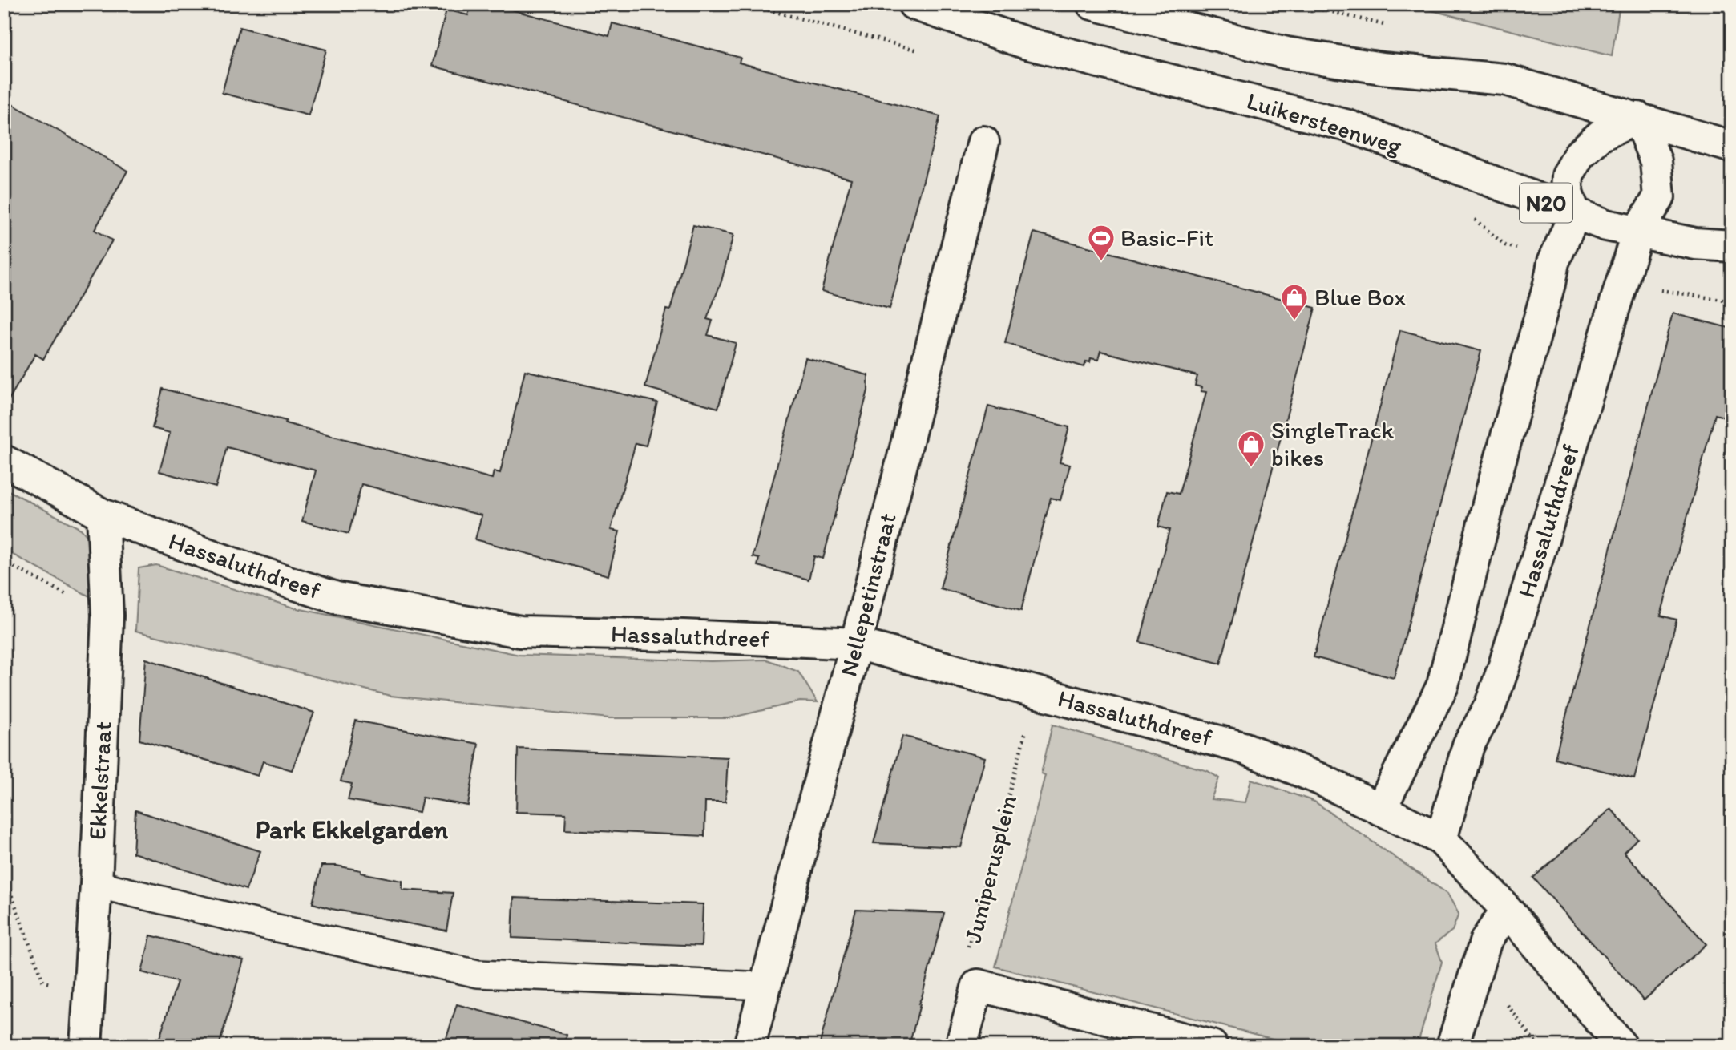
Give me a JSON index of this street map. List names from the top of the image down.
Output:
{
  "streets": {
    "street": [
      "Luikersteenweg",
      "N20",
      "Hassaluthdreef",
      "Nellepetinstraat",
      "Ekkelstraat"
    ],
    "path": ["Juniperusplein"]
  },
  "crossings": [
    ["Luikersteenweg", "Hassaluthdreef"],
    ["Hassaluthdreef", "Nellepetinstraat"],
    ["Hassaluthdreef", "Ekkelstraat"]
  ],
  "districts": ["Park Ekkelgarden"],
  "places": {
    "sports": ["Basic-Fit"],
    "shop": ["Blue Box", "SingleTrack bikes"]
  }
}
